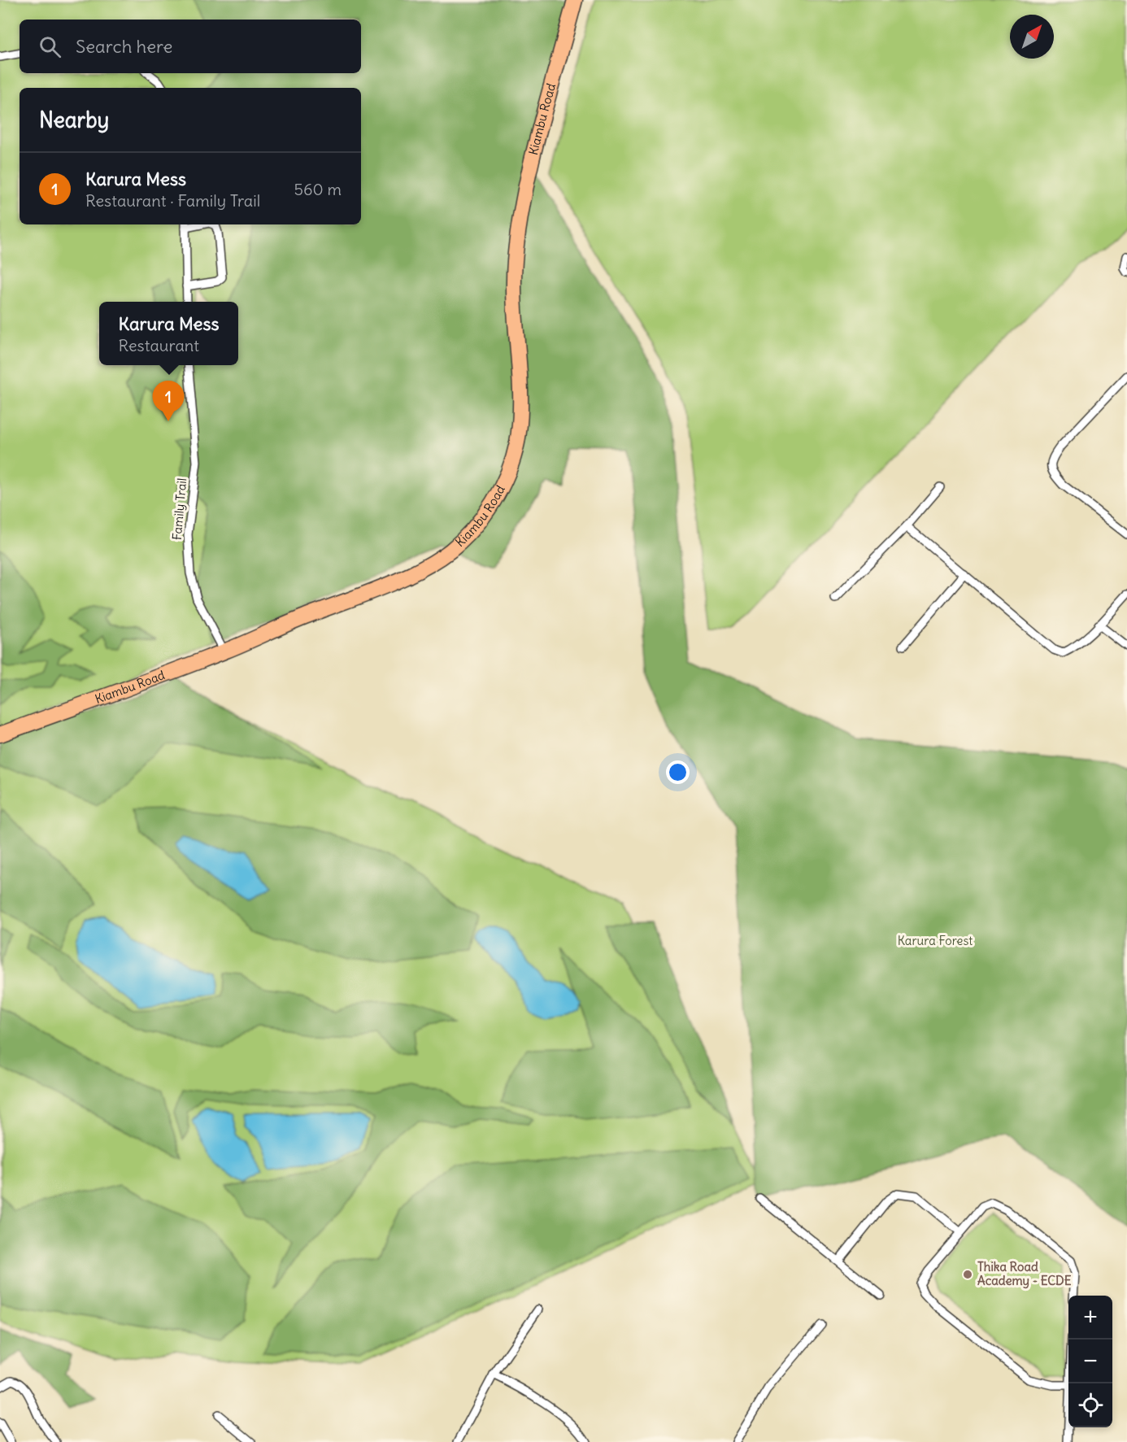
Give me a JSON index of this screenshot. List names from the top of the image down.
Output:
{
  "streets": {
    "highway": ["Kiambu Road"],
    "street": ["Family Trail"]
  },
  "crossings": [
    ["Kiambu Road", "Family Trail"]
  ],
  "parks": ["Karura Forest"],
  "places": ["Thika Road Academy - ECDE"],
  "north": "top right",
  "page": {
    "search": "Search here",
    "heading": "Nearby",
    "list": [
      {
        "mark": "1",
        "name": "Karura Mess",
        "note": "Restaurant · Family Trail",
        "value": "560 m"
      }
    ],
    "popup": ["Karura Mess", "Restaurant"],
    "pins": "1",
    "map_buttons": ["+", "−"]
  }
}
